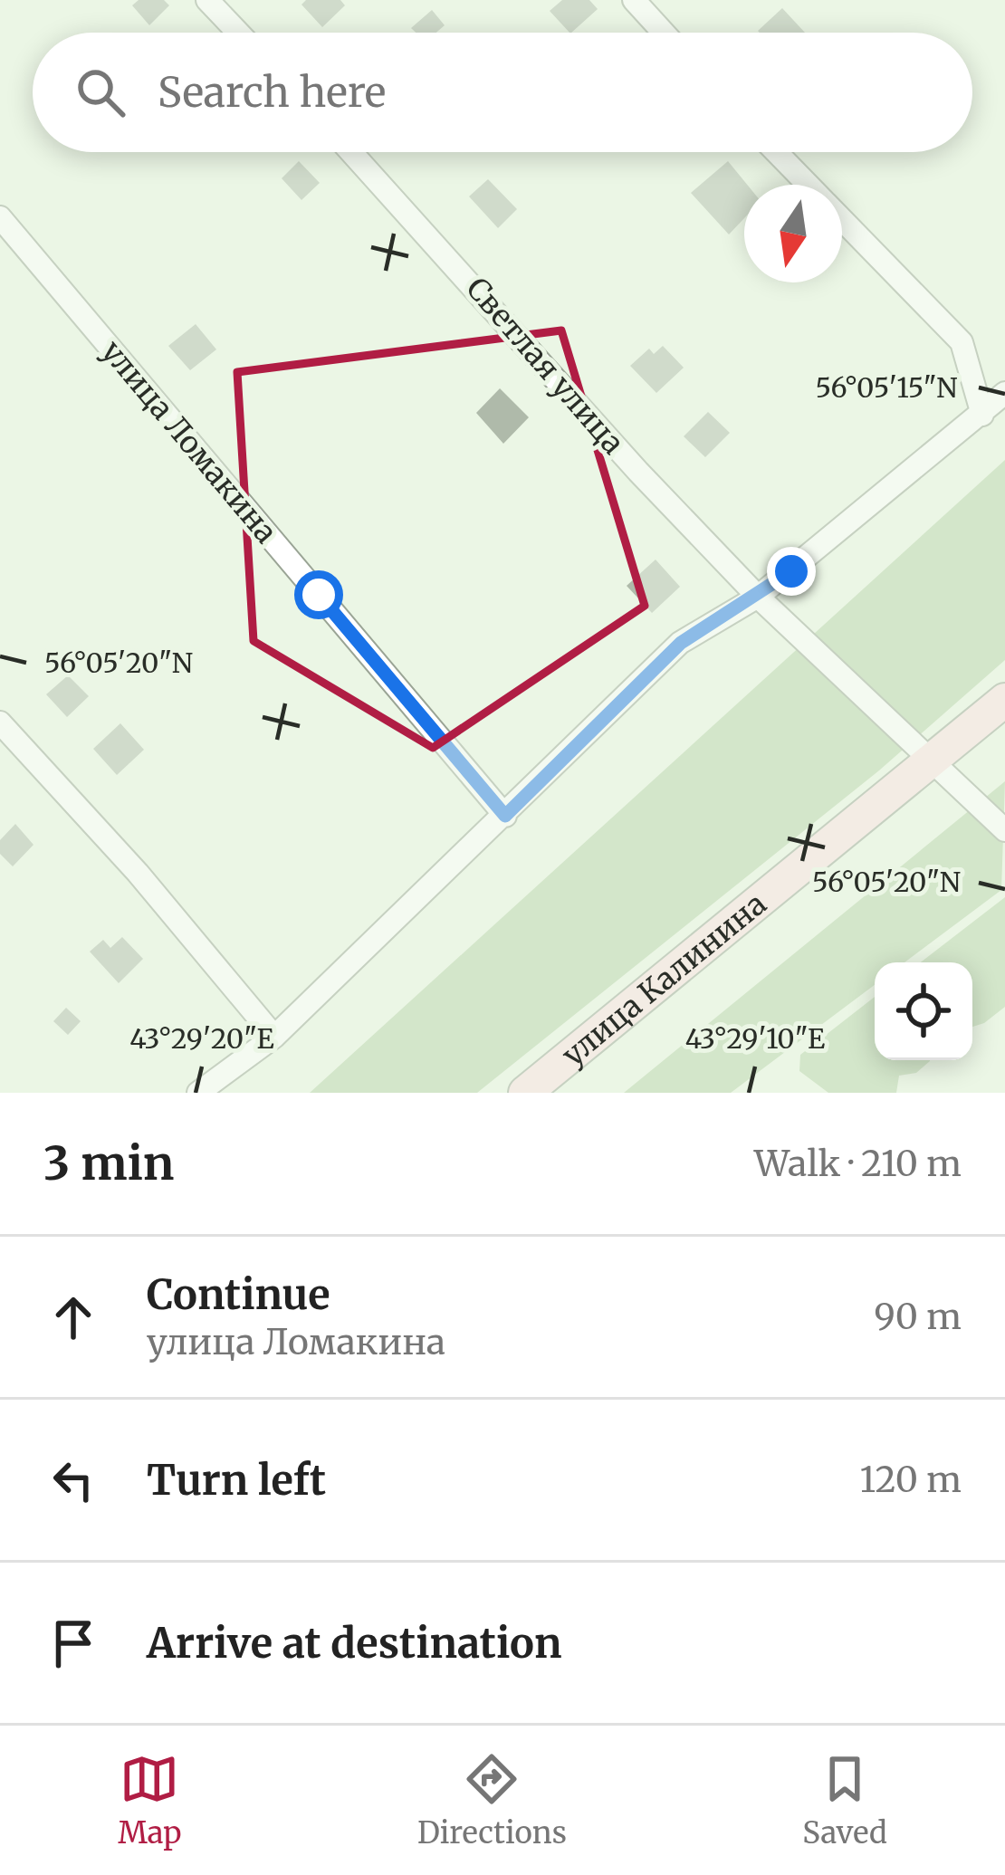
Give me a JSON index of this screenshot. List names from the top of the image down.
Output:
{
  "streets": {
    "main road": ["улица Калинина"],
    "street": ["Светлая улица", "улица Ломакина"]
  },
  "crossings": [
    ["Светлая улица", "улица Калинина"]
  ],
  "north": "bottom",
  "page": {
    "search": "Search here",
    "heading": ["3 min", "Walk · 210 m"],
    "list": [
      ["Continue", "улица Ломакина", "90 m"],
      ["Turn left", "120 m"],
      "Arrive at destination"
    ],
    "nav": ["Map", "Directions", "Saved"]
  },
  "coordinates": [
    "56°05'15\"N",
    "56°05'20\"N",
    "43°29'20\"E",
    "43°29'10\"E"
  ]
}
